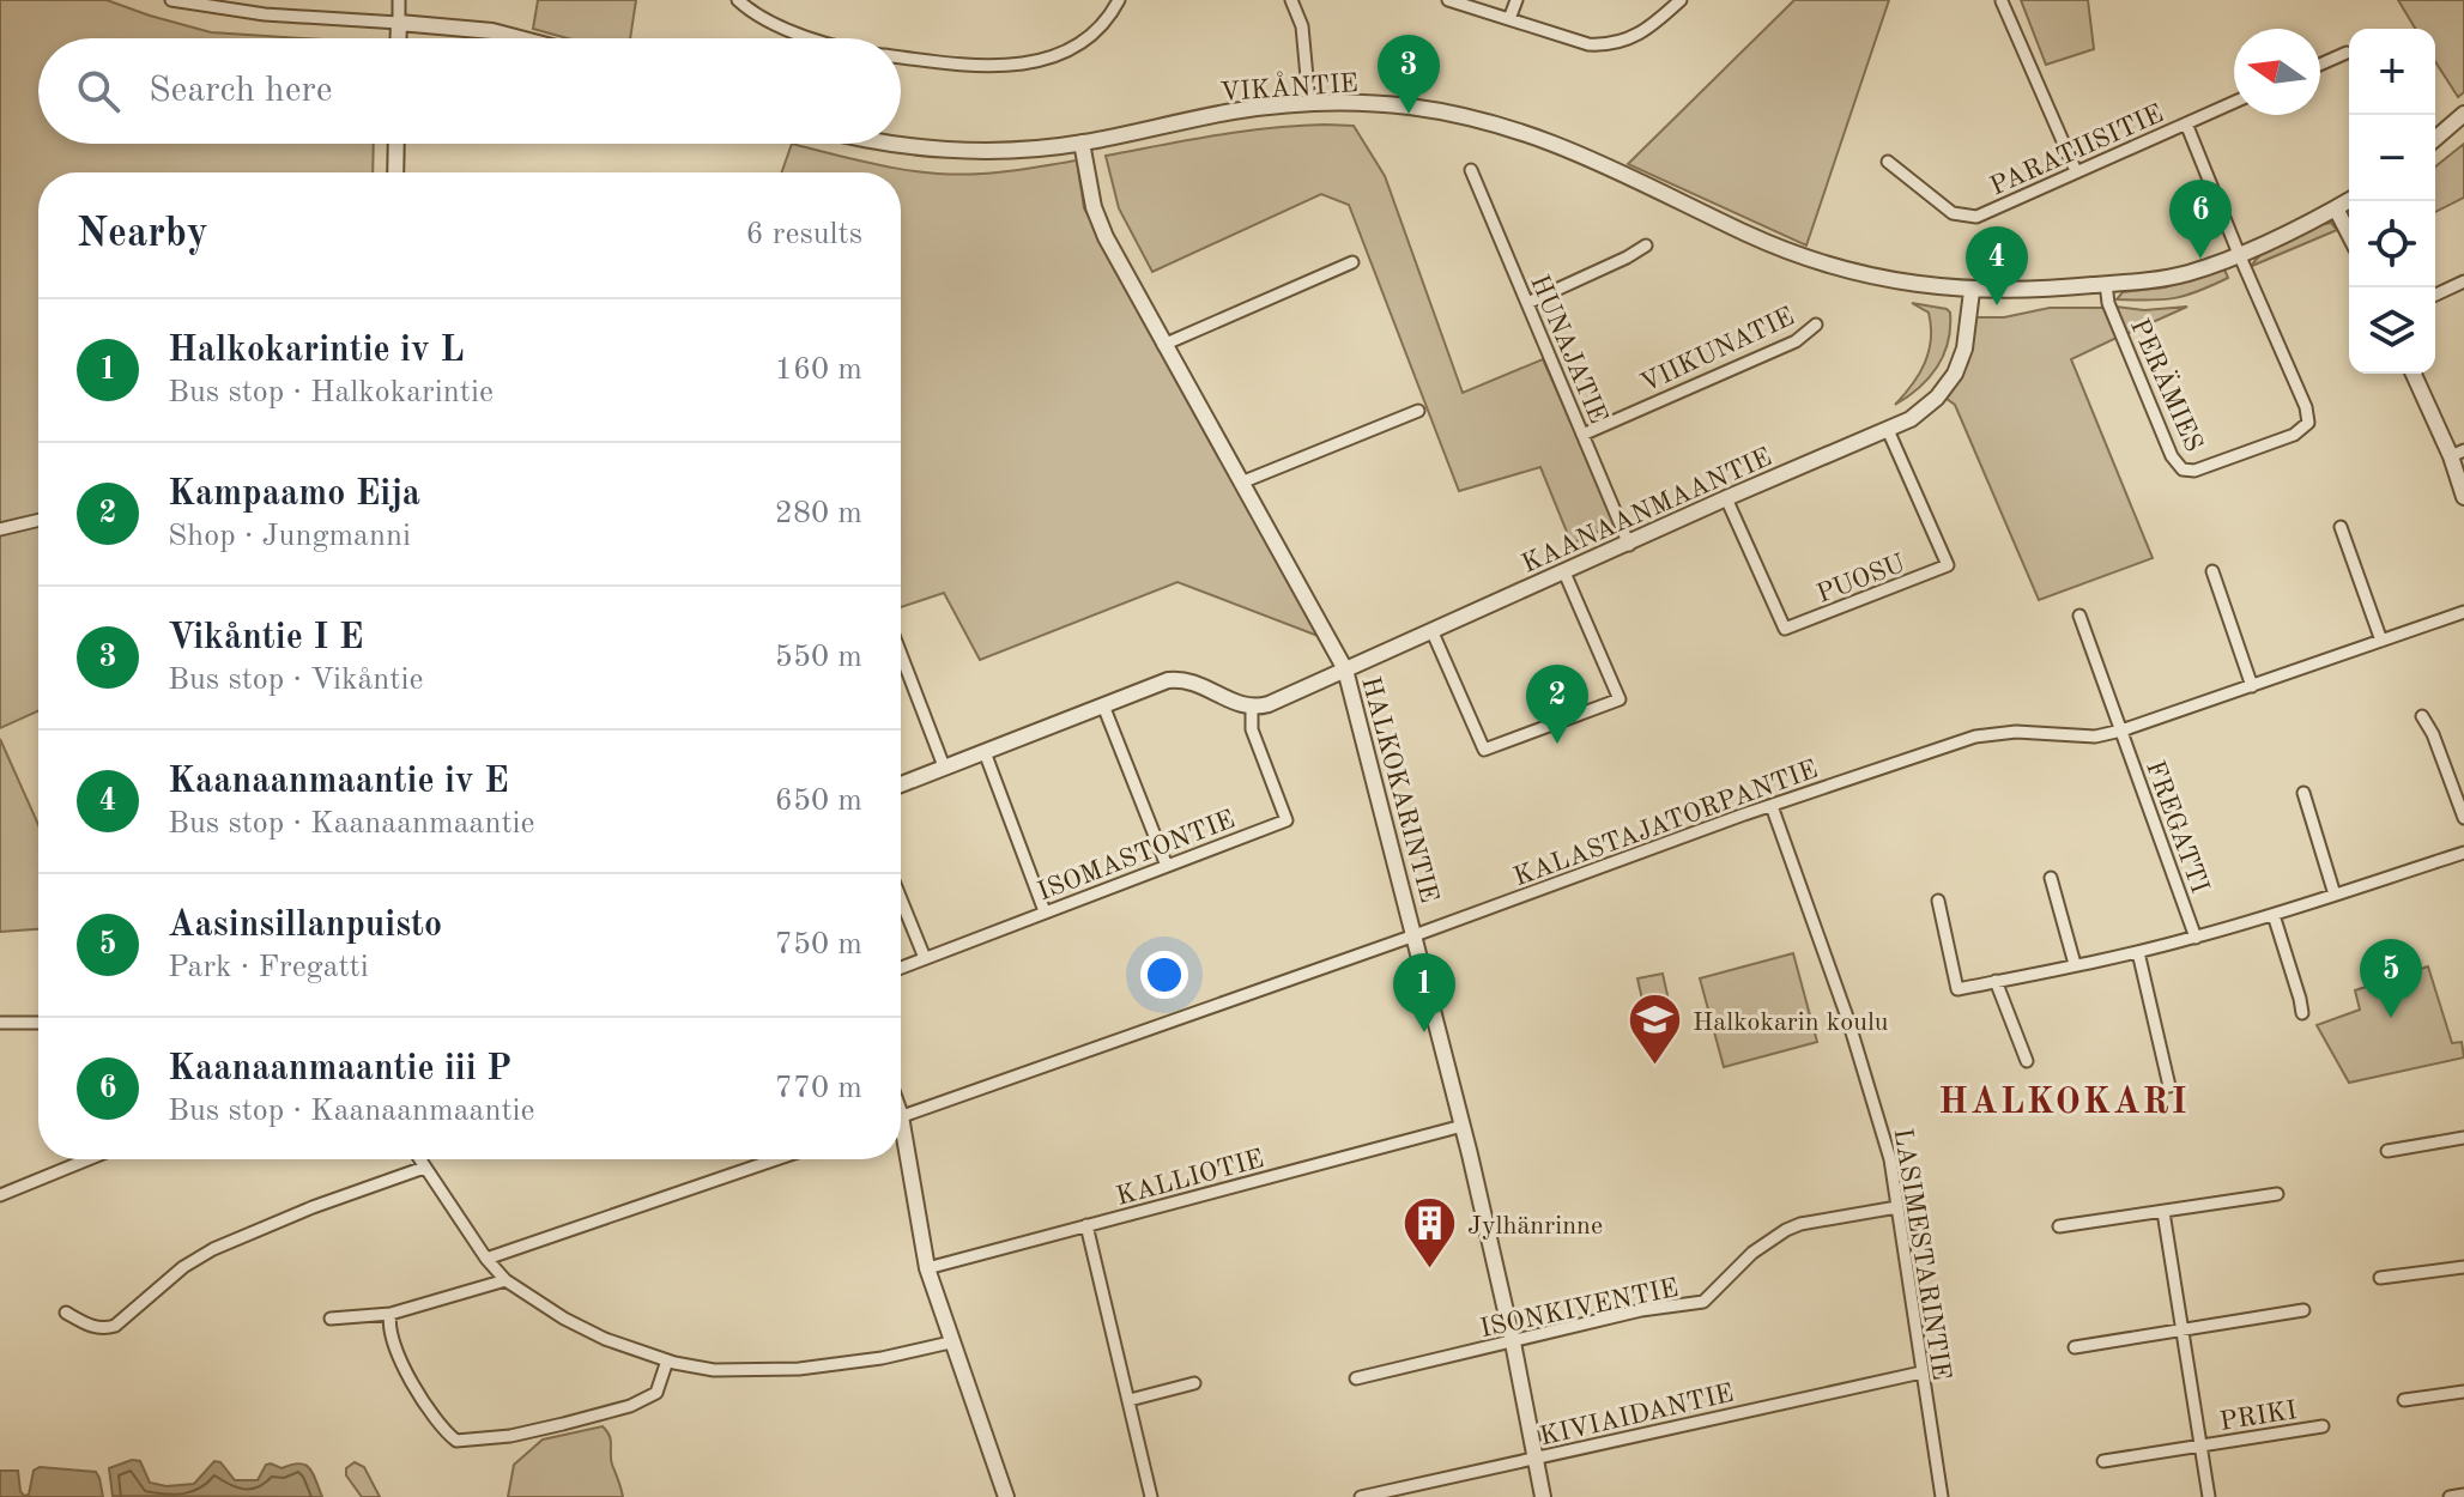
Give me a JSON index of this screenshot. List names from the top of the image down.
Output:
{
  "streets": {
    "street": [
      "VIKÅNTIE",
      "PARATIISITIE",
      "HUNAJATIE",
      "VIIKUNATIE",
      "PERÄMIES",
      "KAANAANMAANTIE",
      "PUOSU",
      "HALKOKARINTIE",
      "KALASTAJATORPANTIE",
      "FREGATTI",
      "ISOMASTONTIE",
      "KALLIOTIE",
      "LASIMESTARINTIE",
      "ISONKIVENTIE",
      "KIVIAIDANTIE",
      "PRIKI"
    ]
  },
  "crossings": [
    ["VIKÅNTIE", "KAANAANMAANTIE"],
    ["VIKÅNTIE", "HALKOKARINTIE"],
    ["HUNAJATIE", "VIIKUNATIE"],
    ["HUNAJATIE", "KAANAANMAANTIE"],
    ["KAANAANMAANTIE", "PUOSU"],
    ["KAANAANMAANTIE", "HALKOKARINTIE"],
    ["KAANAANMAANTIE", "ISOMASTONTIE"],
    ["HALKOKARINTIE", "KALASTAJATORPANTIE"],
    ["HALKOKARINTIE", "KALLIOTIE"],
    ["HALKOKARINTIE", "ISONKIVENTIE"],
    ["HALKOKARINTIE", "KIVIAIDANTIE"],
    ["KALASTAJATORPANTIE", "FREGATTI"],
    ["KALASTAJATORPANTIE", "LASIMESTARINTIE"],
    ["LASIMESTARINTIE", "ISONKIVENTIE"],
    ["LASIMESTARINTIE", "KIVIAIDANTIE"]
  ],
  "districts": ["HALKOKARI"],
  "places": {
    "school or university": ["Halkokarin koulu"],
    "building": ["Jylhänrinne"]
  },
  "north": "left",
  "page": {
    "map_buttons": ["+", "−"],
    "pins": [
      "3",
      "6",
      "4",
      "2",
      "5",
      "1"
    ],
    "search": "Search here",
    "heading": ["Nearby", "6 results"],
    "list": [
      {
        "mark": "1",
        "name": "Halkokarintie iv L",
        "note": "Bus stop · Halkokarintie",
        "value": "160 m"
      },
      {
        "mark": "2",
        "name": "Kampaamo Eija",
        "note": "Shop · Jungmanni",
        "value": "280 m"
      },
      {
        "mark": "3",
        "name": "Vikåntie I E",
        "note": "Bus stop · Vikåntie",
        "value": "550 m"
      },
      {
        "mark": "4",
        "name": "Kaanaanmaantie iv E",
        "note": "Bus stop · Kaanaanmaantie",
        "value": "650 m"
      },
      {
        "mark": "5",
        "name": "Aasinsillanpuisto",
        "note": "Park · Fregatti",
        "value": "750 m"
      },
      {
        "mark": "6",
        "name": "Kaanaanmaantie iii P",
        "note": "Bus stop · Kaanaanmaantie",
        "value": "770 m"
      }
    ]
  }
}
